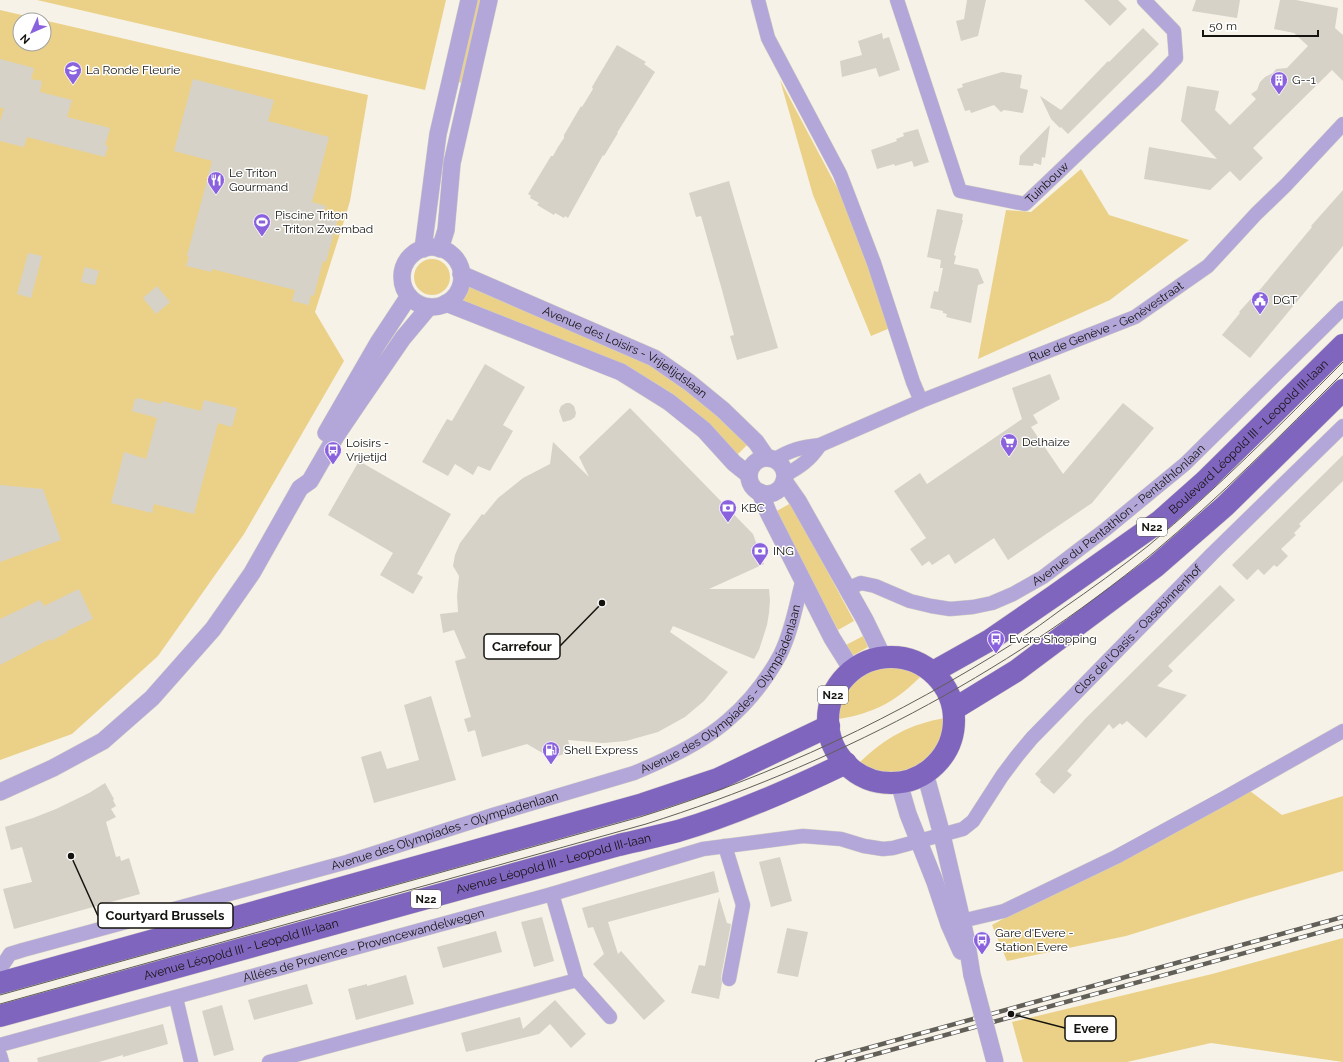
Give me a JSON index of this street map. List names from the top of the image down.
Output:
{
  "streets": {
    "main road": ["Boulevard Léopold III - Leopold III-laan", "N22", "Avenue Léopold III - Leopold III-laan"],
    "street": [
      "Tuinbouw",
      "Rue de Genève - Genèvestraat",
      "Avenue des Loisirs - Vrijetijdslaan",
      "Avenue du Pentathlon - Pentathlonlaan",
      "Clos de l'Oasis - Oasebinnenhof",
      "Avenue des Olympiades - Olympiadenlaan",
      "Allées de Provence - Provencewandelwegen"
    ]
  },
  "crossings": [
    ["Rue de Genève - Genèvestraat", "Avenue des Loisirs - Vrijetijdslaan"],
    ["Boulevard Léopold III - Leopold III-laan", "N22"],
    ["Boulevard Léopold III - Leopold III-laan", "Avenue Léopold III - Leopold III-laan"],
    ["N22", "Avenue Léopold III - Leopold III-laan"],
    ["Clos de l'Oasis - Oasebinnenhof", "Allées de Provence - Provencewandelwegen"]
  ],
  "places": {
    "school or university": ["La Ronde Fleurie"],
    "building": ["G--1"],
    "restaurant": ["Le Triton Gourmand"],
    "sports": ["Piscine Triton - Triton Zwembad"],
    "public building": ["DGT"],
    "supermarket": ["Delhaize"],
    "bus stop": ["Loisirs - Vrijetijd", "Evere Shopping", "Gare d'Evere - Station Evere"],
    "bank": ["KBC", "ING"],
    "other": ["Carrefour", "Courtyard Brussels", "Evere"],
    "fuel station": ["Shell Express"]
  },
  "scale_bar": "50 m",
  "north": "bottom left"
}
